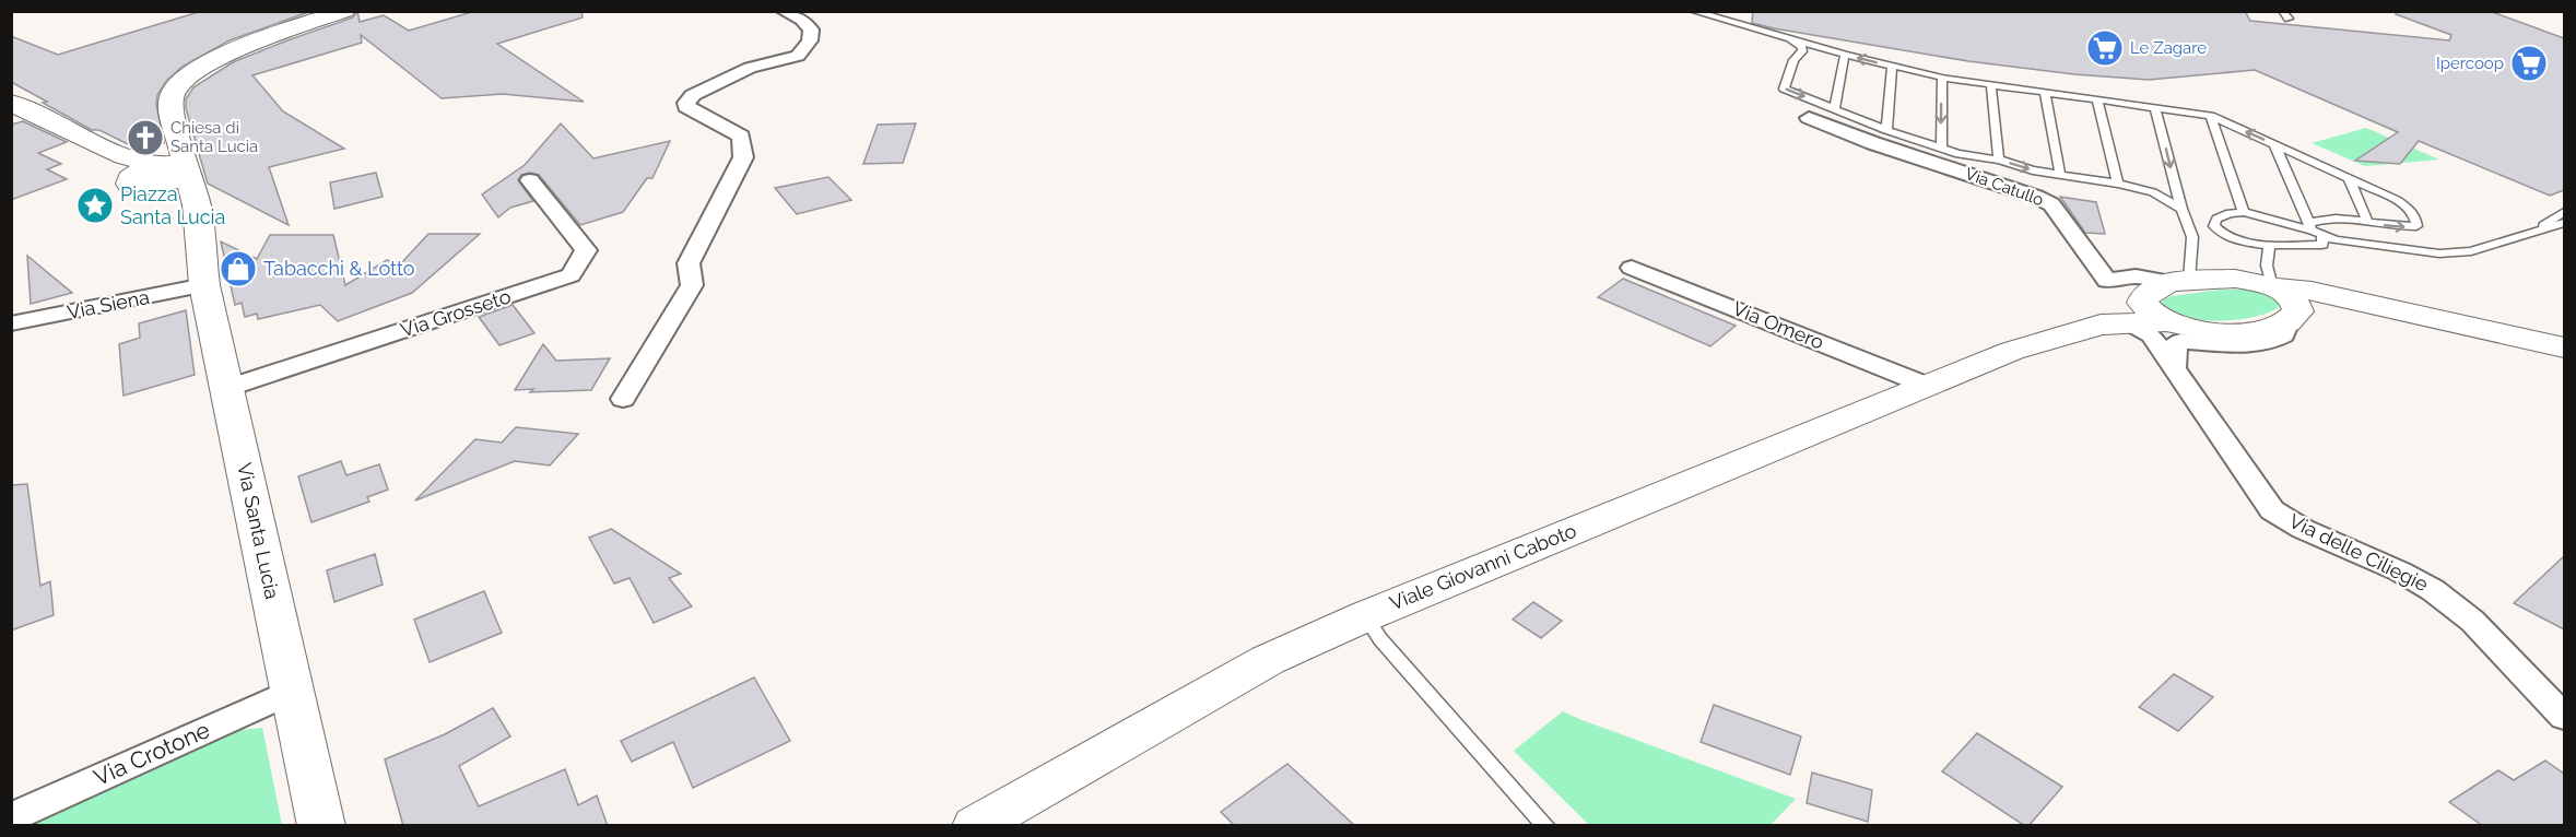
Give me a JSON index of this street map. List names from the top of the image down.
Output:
{
  "streets": {
    "main road": ["Via Santa Lucia", "Viale Giovanni Caboto"],
    "street": [
      "Via Catullo",
      "Via Siena",
      "Via Grosseto",
      "Via Omero",
      "Via delle Ciliegie",
      "Via Crotone"
    ]
  },
  "crossings": [
    ["Via Siena", "Via Santa Lucia"],
    ["Via Grosseto", "Via Santa Lucia"],
    ["Via Omero", "Viale Giovanni Caboto"],
    ["Via Santa Lucia", "Via Crotone"]
  ],
  "places": {
    "supermarket": ["Le Zagare", "Ipercoop"],
    "church": ["Chiesa di Santa Lucia"],
    "place": ["Piazza Santa Lucia"],
    "shop": ["Tabacchi & Lotto"]
  }
}
